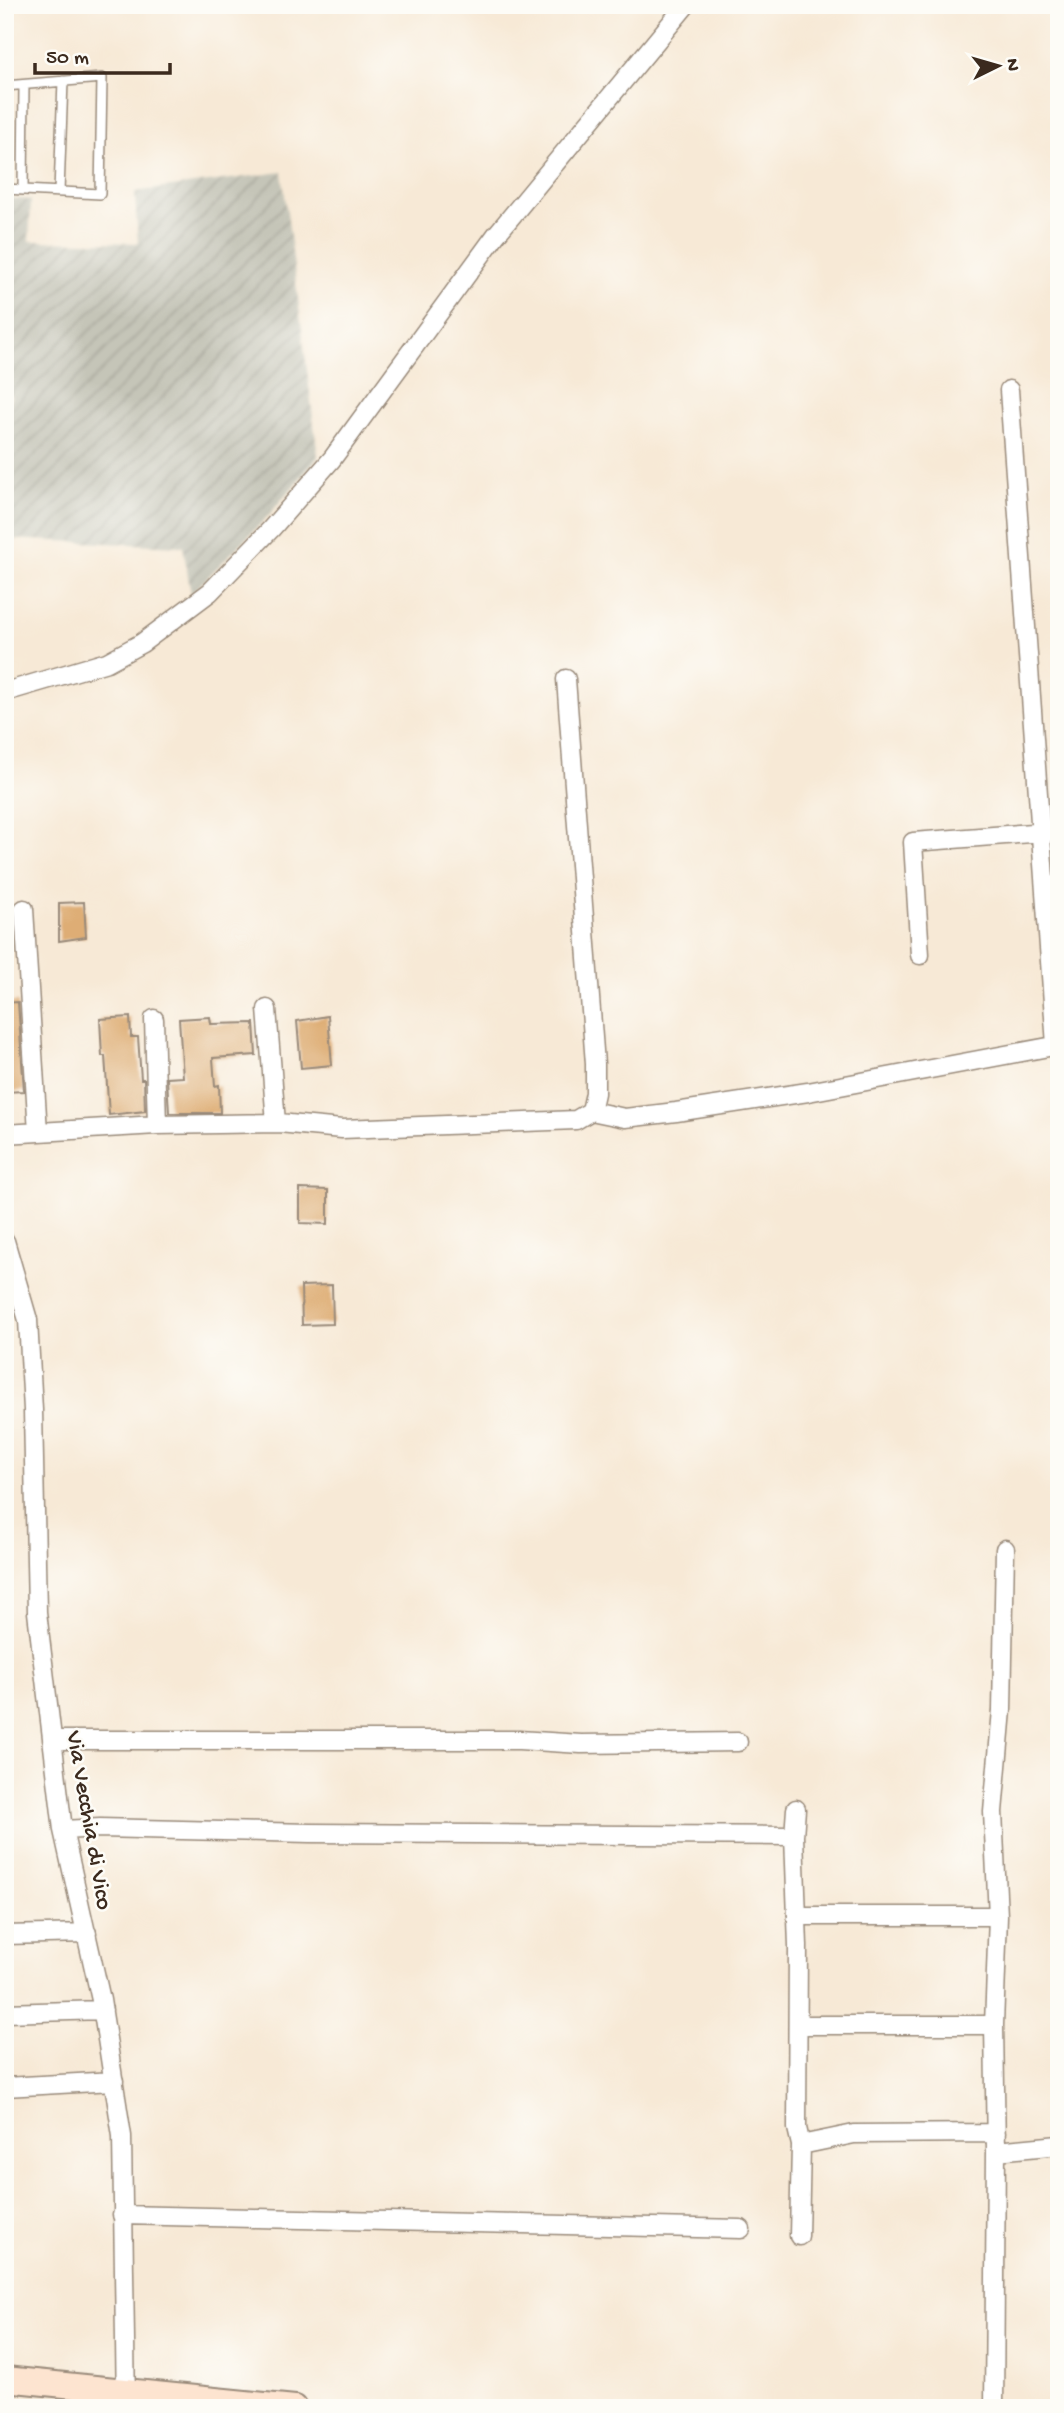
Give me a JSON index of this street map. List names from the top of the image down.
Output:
{
  "streets": {
    "street": ["Via Vecchia di Vico"]
  },
  "scale_bar": "50 m",
  "north": "right"
}
